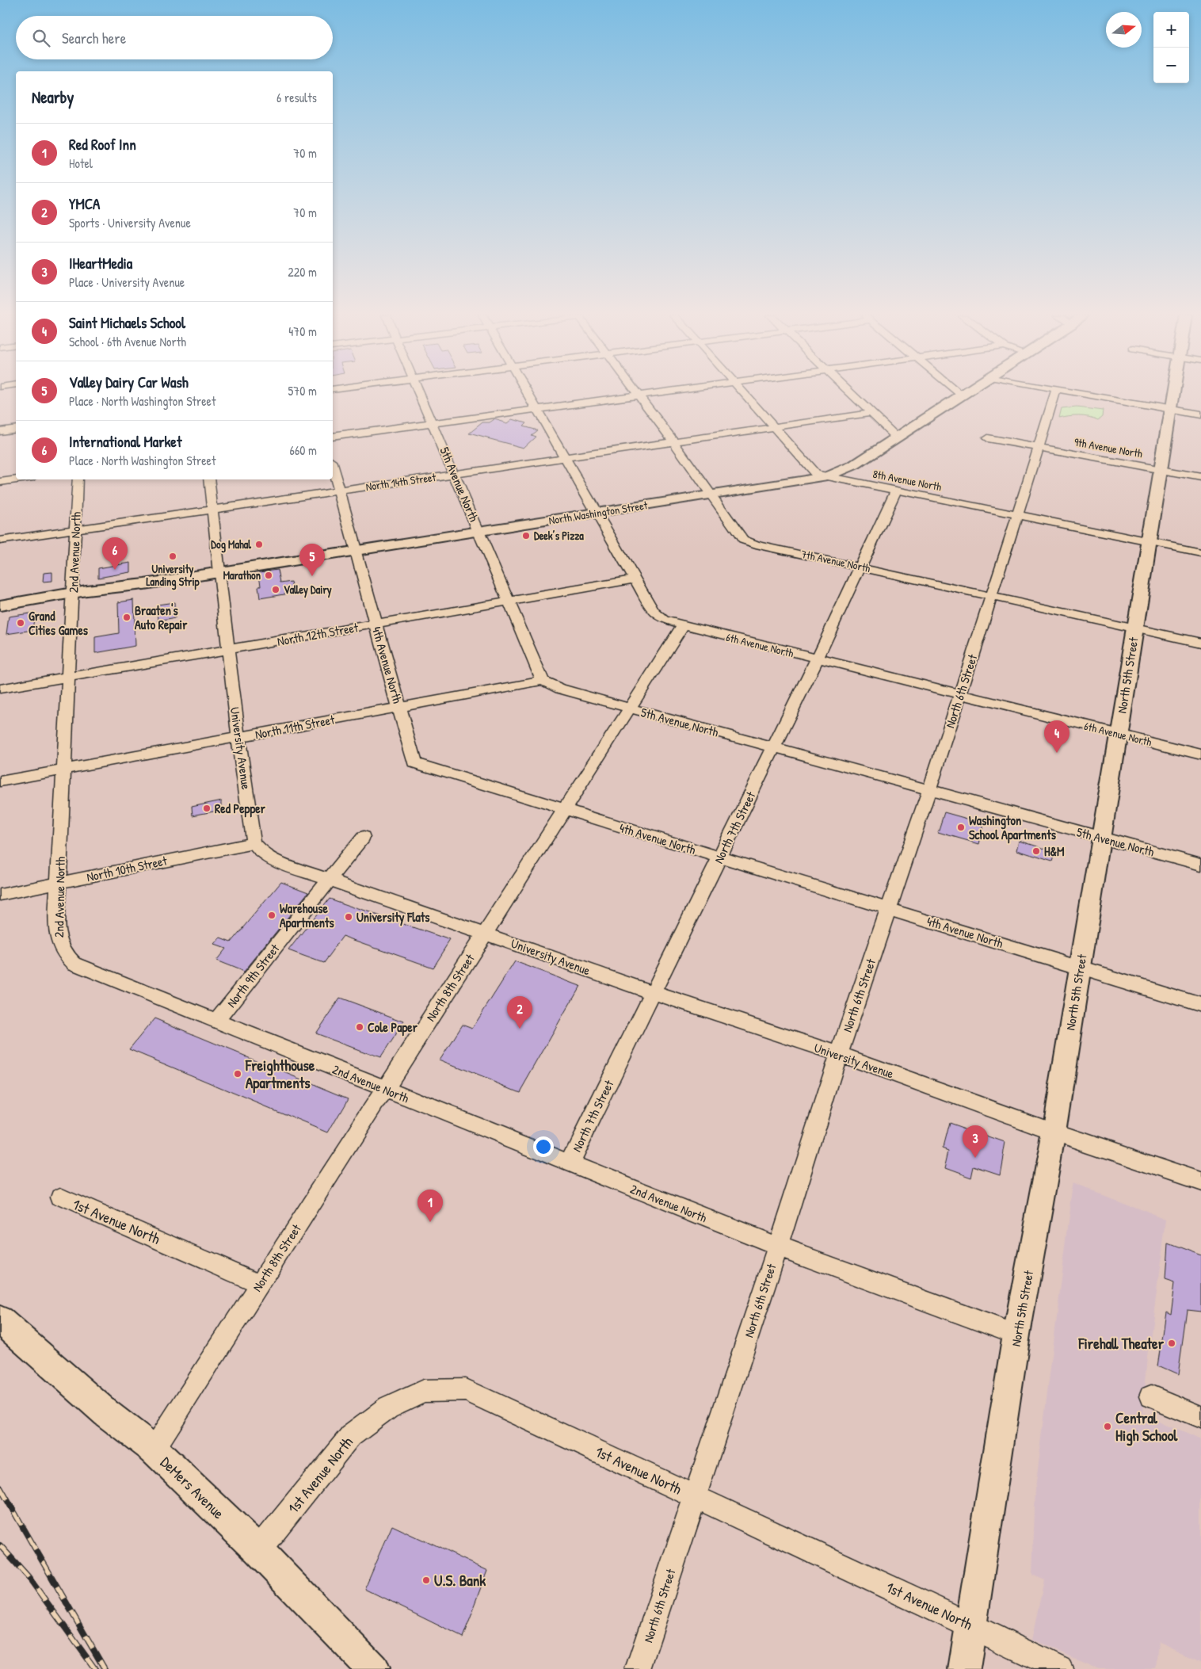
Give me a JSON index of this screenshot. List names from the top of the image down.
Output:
{
  "streets": {
    "main road": ["North Washington Street", "North 5th Street", "DeMers Avenue"],
    "street": [
      "9th Avenue North",
      "8th Avenue North",
      "North 14th Street",
      "5th Avenue North",
      "2nd Avenue North",
      "7th Avenue North",
      "North 12th Street",
      "6th Avenue North",
      "4th Avenue North",
      "North 6th Street",
      "North 11th Street",
      "University Avenue",
      "North 7th Street",
      "North 10th Street",
      "North 9th Street",
      "North 8th Street",
      "1st Avenue North"
    ]
  },
  "crossings": [
    ["9th Avenue North", "North 5th Street"],
    ["9th Avenue North", "North 6th Street"],
    ["8th Avenue North", "North 14th Street"],
    ["8th Avenue North", "North Washington Street"],
    ["8th Avenue North", "North 5th Street"],
    ["8th Avenue North", "North 6th Street"],
    ["8th Avenue North", "North 7th Street"],
    ["North 14th Street", "5th Avenue North"],
    ["North 14th Street", "2nd Avenue North"],
    ["North 14th Street", "7th Avenue North"],
    ["North 14th Street", "6th Avenue North"],
    ["North 14th Street", "4th Avenue North"],
    ["North 14th Street", "University Avenue"],
    ["5th Avenue North", "North Washington Street"],
    ["5th Avenue North", "North 12th Street"],
    ["5th Avenue North", "North 5th Street"],
    ["5th Avenue North", "North 6th Street"],
    ["5th Avenue North", "North 11th Street"],
    ["5th Avenue North", "North 7th Street"],
    ["5th Avenue North", "North 8th Street"],
    ["North Washington Street", "2nd Avenue North"],
    ["North Washington Street", "7th Avenue North"],
    ["North Washington Street", "6th Avenue North"],
    ["North Washington Street", "4th Avenue North"],
    ["North Washington Street", "University Avenue"],
    ["2nd Avenue North", "North 12th Street"],
    ["2nd Avenue North", "North 5th Street"],
    ["2nd Avenue North", "North 6th Street"],
    ["2nd Avenue North", "North 11th Street"],
    ["2nd Avenue North", "North 7th Street"],
    ["2nd Avenue North", "North 10th Street"],
    ["2nd Avenue North", "North 9th Street"],
    ["2nd Avenue North", "North 8th Street"],
    ["7th Avenue North", "North 5th Street"],
    ["7th Avenue North", "North 6th Street"],
    ["7th Avenue North", "North 7th Street"],
    ["North 12th Street", "6th Avenue North"],
    ["North 12th Street", "4th Avenue North"],
    ["North 12th Street", "University Avenue"],
    ["6th Avenue North", "North 5th Street"],
    ["6th Avenue North", "North 6th Street"],
    ["6th Avenue North", "North 7th Street"],
    ["6th Avenue North", "North 8th Street"],
    ["4th Avenue North", "North 5th Street"],
    ["4th Avenue North", "North 6th Street"],
    ["4th Avenue North", "North 11th Street"],
    ["4th Avenue North", "North 7th Street"],
    ["4th Avenue North", "North 8th Street"],
    ["North 5th Street", "University Avenue"],
    ["North 5th Street", "1st Avenue North"],
    ["North 6th Street", "University Avenue"],
    ["North 6th Street", "1st Avenue North"],
    ["North 11th Street", "University Avenue"],
    ["University Avenue", "North 7th Street"],
    ["University Avenue", "North 10th Street"],
    ["University Avenue", "North 9th Street"],
    ["University Avenue", "North 8th Street"],
    ["North 8th Street", "1st Avenue North"],
    ["North 8th Street", "DeMers Avenue"],
    ["1st Avenue North", "DeMers Avenue"]
  ],
  "places": [
    "Deek’s Pizza",
    "Dog Mahal",
    "University Landing Strip",
    "Marathon",
    "Valley Dairy",
    "Braaten's Auto Repair",
    "Grand Cities Games",
    "Red Pepper",
    "Washington School Apartments",
    "H&M",
    "Warehouse Apartments",
    "University Flats",
    "Cole Paper",
    "Freighthouse Apartments",
    "Firehall Theater",
    "Central High School",
    "U.S. Bank"
  ],
  "north": "right",
  "page": {
    "map_buttons": ["+", "−"],
    "search": "Search here",
    "heading": ["Nearby", "6 results"],
    "list": [
      {
        "mark": "1",
        "name": "Red Roof Inn",
        "note": "Hotel",
        "value": "70 m"
      },
      {
        "mark": "2",
        "name": "YMCA",
        "note": "Sports · University Avenue",
        "value": "70 m"
      },
      {
        "mark": "3",
        "name": "IHeartMedia",
        "note": "Place · University Avenue",
        "value": "220 m"
      },
      {
        "mark": "4",
        "name": "Saint Michaels School",
        "note": "School · 6th Avenue North",
        "value": "470 m"
      },
      {
        "mark": "5",
        "name": "Valley Dairy Car Wash",
        "note": "Place · North Washington Street",
        "value": "570 m"
      },
      {
        "mark": "6",
        "name": "International Market",
        "note": "Place · North Washington Street",
        "value": "660 m"
      }
    ],
    "pins": [
      "6",
      "5",
      "4",
      "2",
      "3",
      "1"
    ]
  }
}
